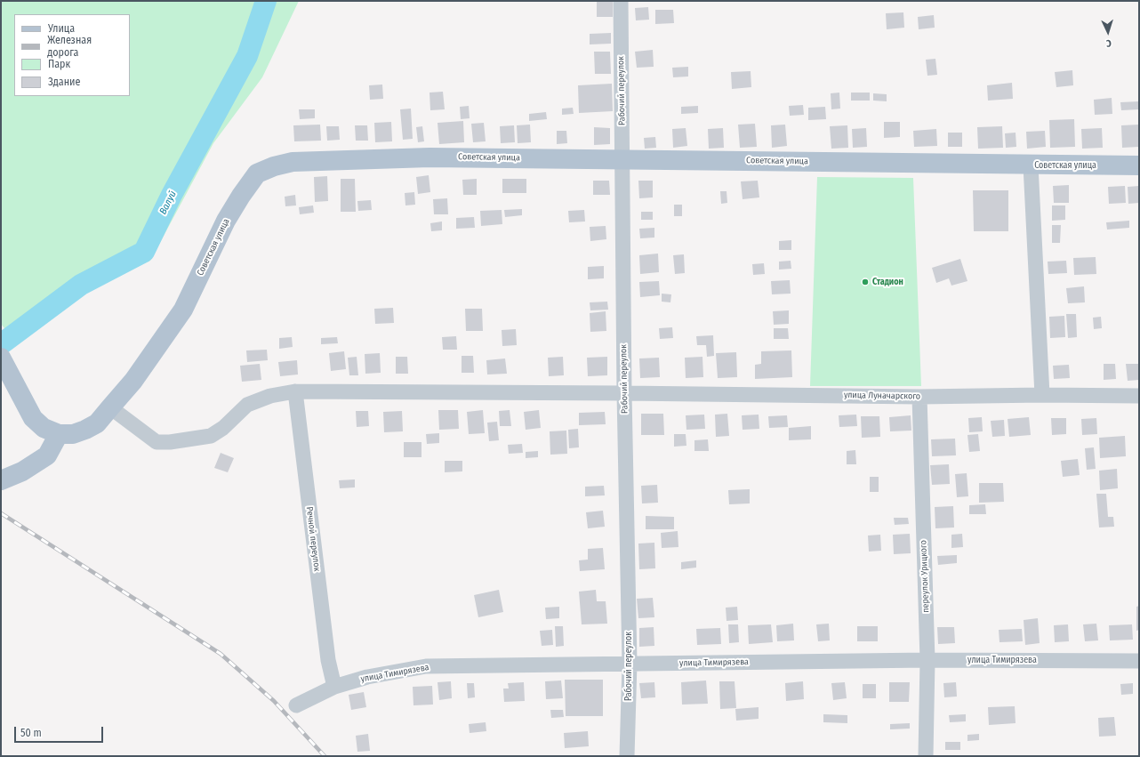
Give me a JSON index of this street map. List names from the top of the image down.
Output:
{
  "streets": {
    "main road": ["Советская улица"],
    "street": [
      "Рабочий переулок",
      "улица Луначарского",
      "Речной переулок",
      "переулок Урицкого",
      "улица Тимирязева"
    ]
  },
  "crossings": [
    ["Рабочий переулок", "Советская улица"],
    ["Рабочий переулок", "улица Луначарского"],
    ["Рабочий переулок", "улица Тимирязева"],
    ["Советская улица", "улица Луначарского"],
    ["улица Луначарского", "Речной переулок"],
    ["улица Луначарского", "переулок Урицкого"],
    ["Речной переулок", "улица Тимирязева"],
    ["переулок Урицкого", "улица Тимирязева"]
  ],
  "water": ["Валуй"],
  "places": ["Стадион"],
  "legend": [
    "Улица",
    "Железная дорога",
    "Парк",
    "Здание"
  ],
  "scale_bar": "50 m",
  "north": "bottom"
}
